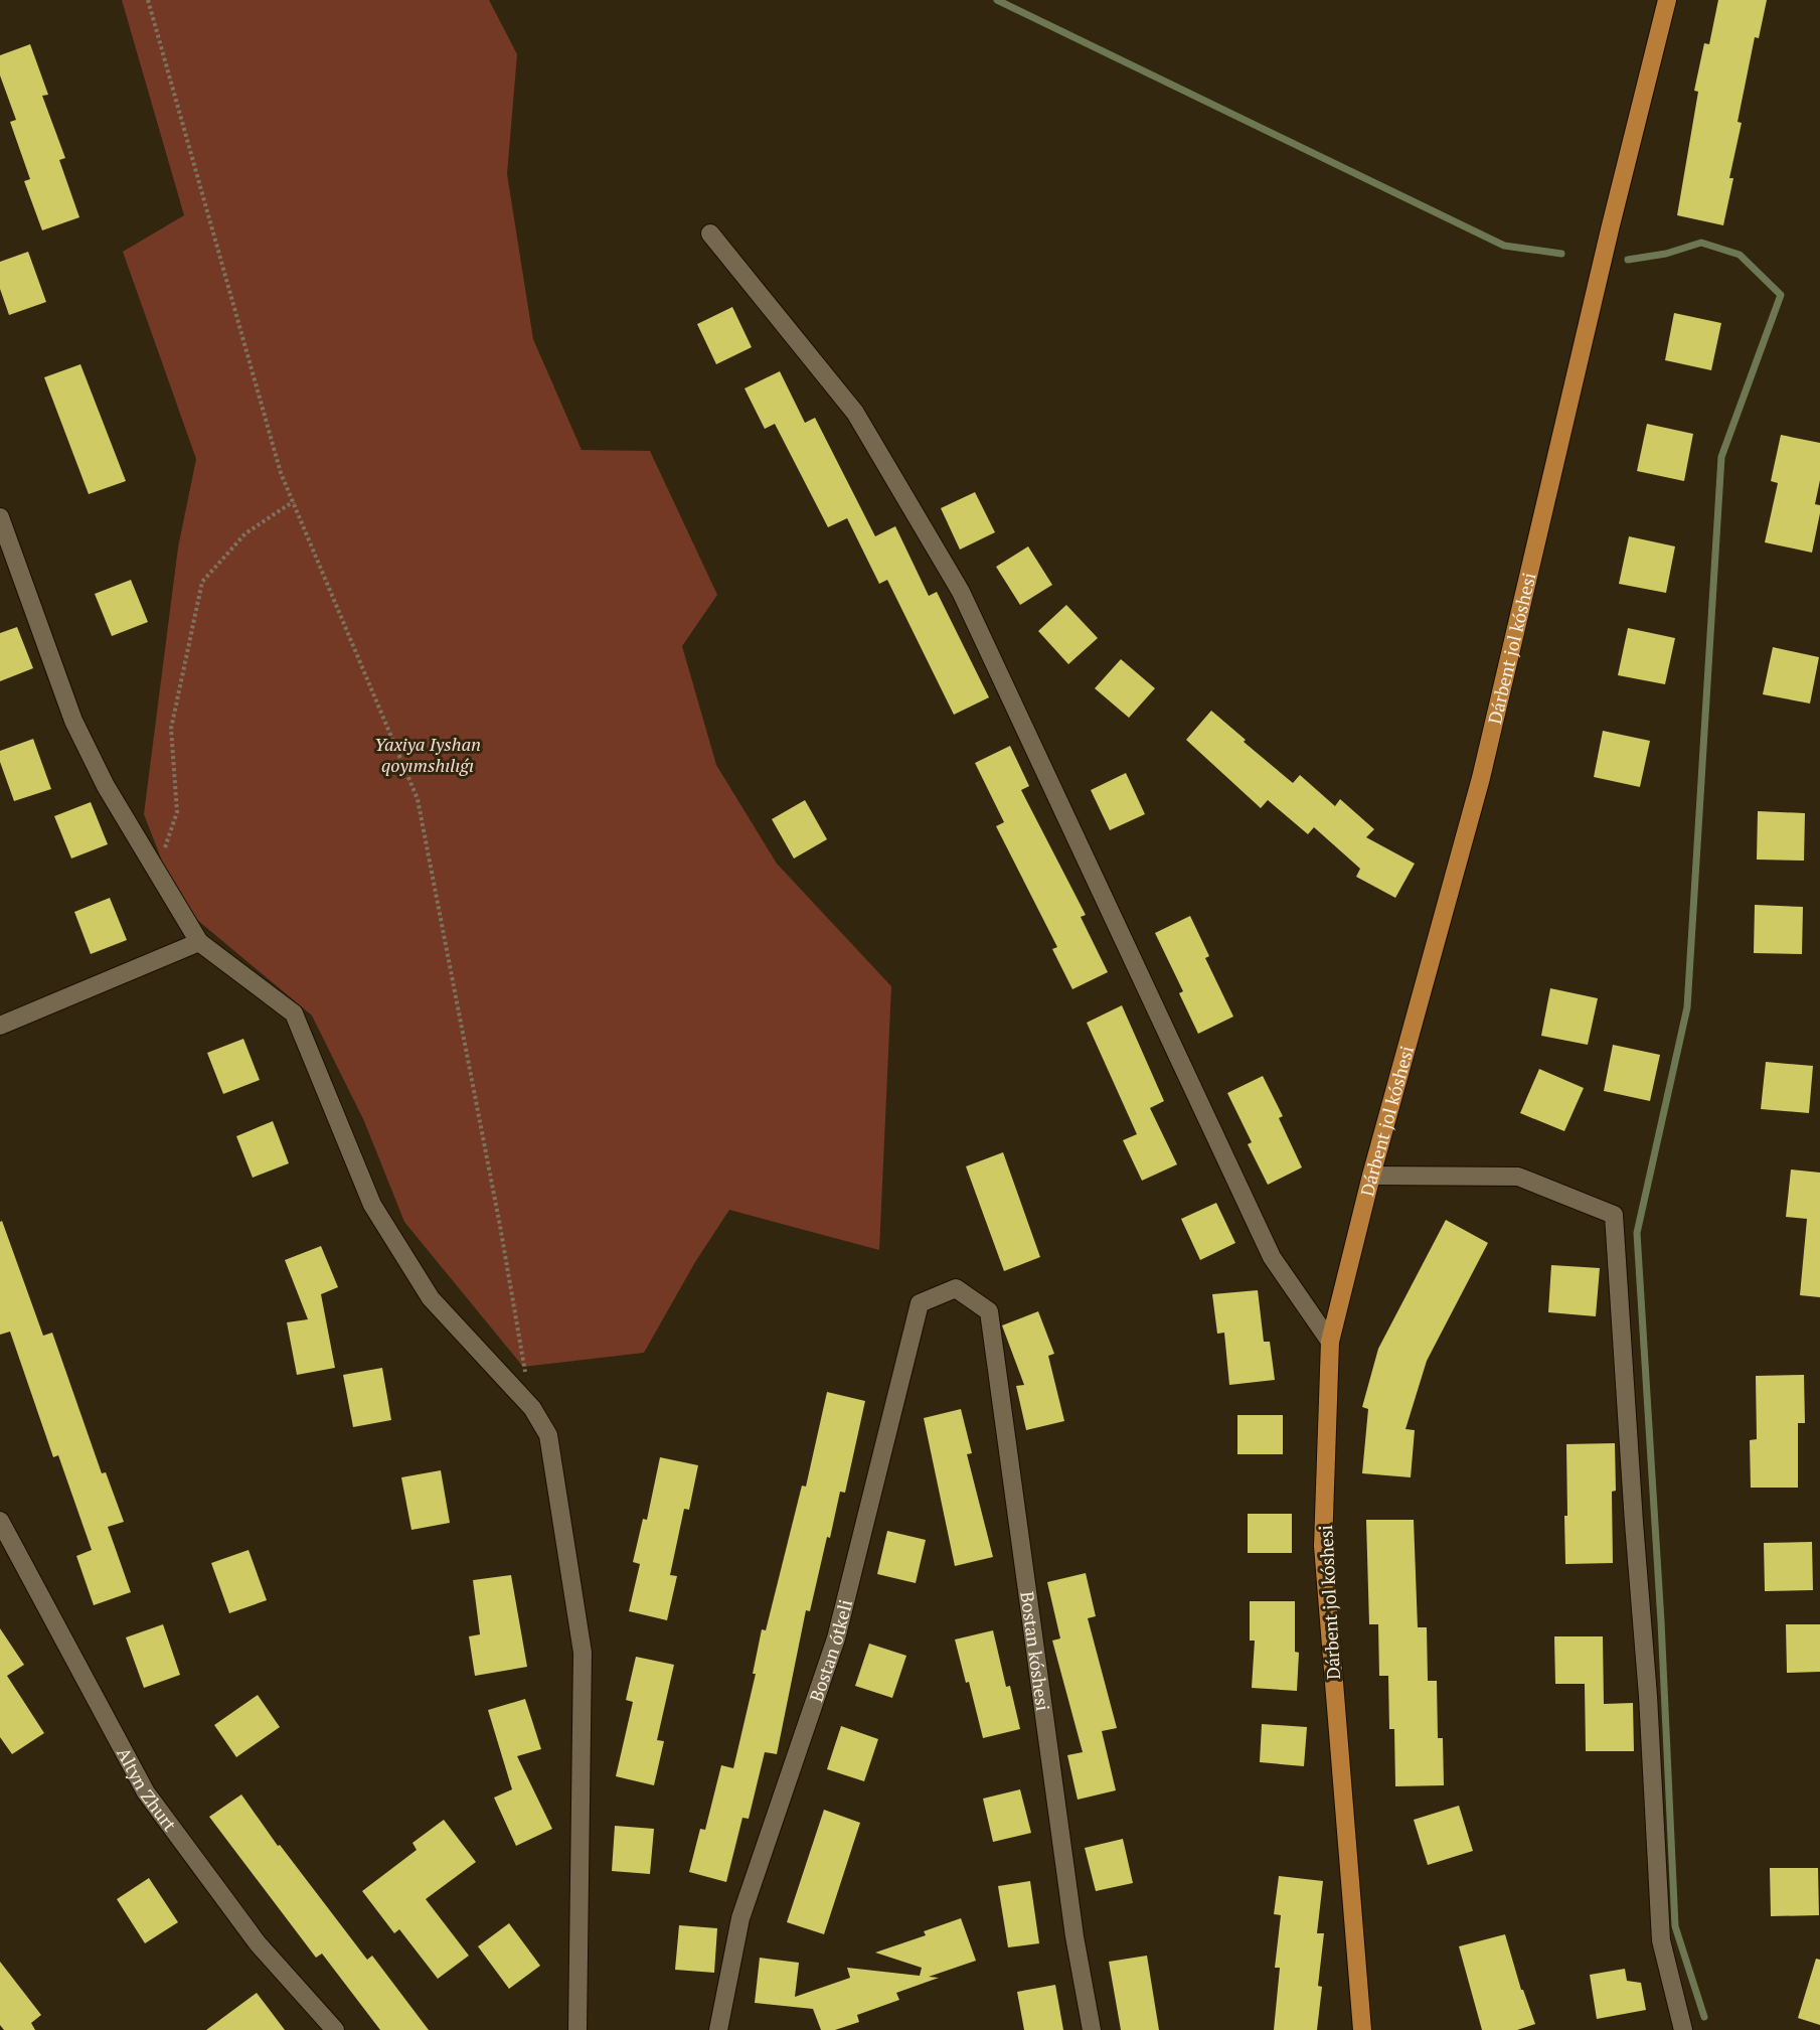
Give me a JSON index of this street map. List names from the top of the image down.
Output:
{
  "streets": {
    "main road": ["Dárbent jol kóshesi"],
    "street": ["Bostan ótkeli", "Bostan kóshesi", "Altyn Zhurt"]
  },
  "crossings": [
    ["Bostan ótkeli", "Bostan kóshesi"]
  ],
  "parks": ["Yaxiya Iyshan qoyımshılıǵı"]
}
